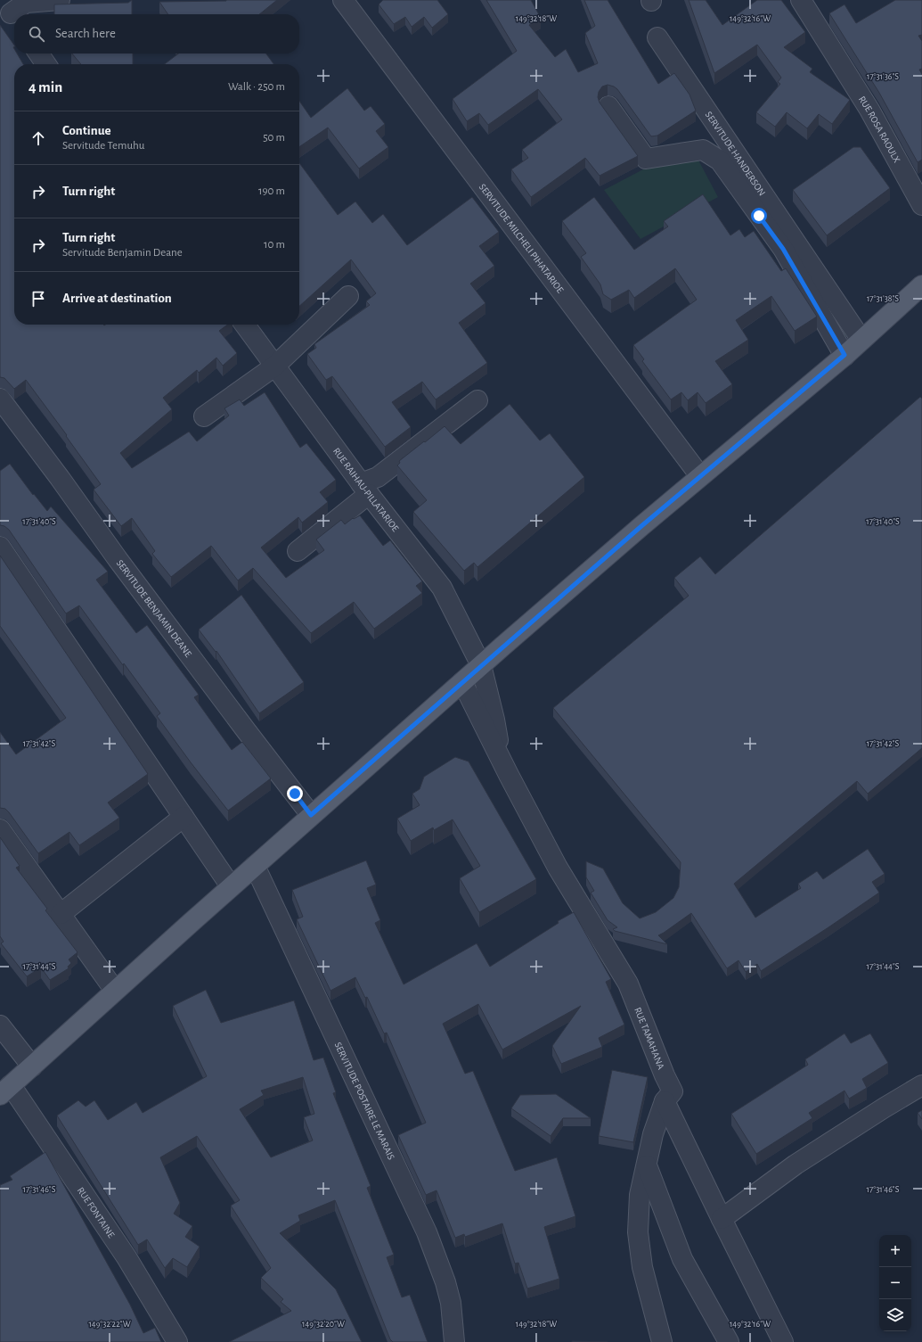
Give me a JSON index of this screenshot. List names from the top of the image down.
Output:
{
  "streets": {
    "street": [
      "RUE ROSA RAOULX",
      "SERVITUDE HANDERSON",
      "SERVITUDE MILCHELI PIHATARIOE",
      "RUE RAIHAU-PILLATARIOE",
      "SERVITUDE BENJAMIN DEANE",
      "RUE TAMAHANA",
      "SERVITUDE POSTAIRE LE MARAIS",
      "RUE FONTAINE"
    ]
  },
  "crossings": [
    ["RUE RAIHAU-PILLATARIOE", "RUE TAMAHANA"]
  ],
  "page": {
    "search": "Search here",
    "heading": ["4 min", "Walk · 250 m"],
    "list": [
      ["Continue", "Servitude Temuhu", "50 m"],
      ["Turn right", "190 m"],
      ["Turn right", "Servitude Benjamin Deane", "10 m"],
      "Arrive at destination"
    ],
    "map_buttons": ["+", "−"]
  },
  "coordinates": [
    "149°32'18\"W",
    "149°32'16\"W",
    "17°31'36\"S",
    "17°31'38\"S",
    "17°31'40\"S",
    "17°31'42\"S",
    "17°31'44\"S",
    "17°31'46\"S",
    "149°32'22\"W",
    "149°32'20\"W"
  ]
}
